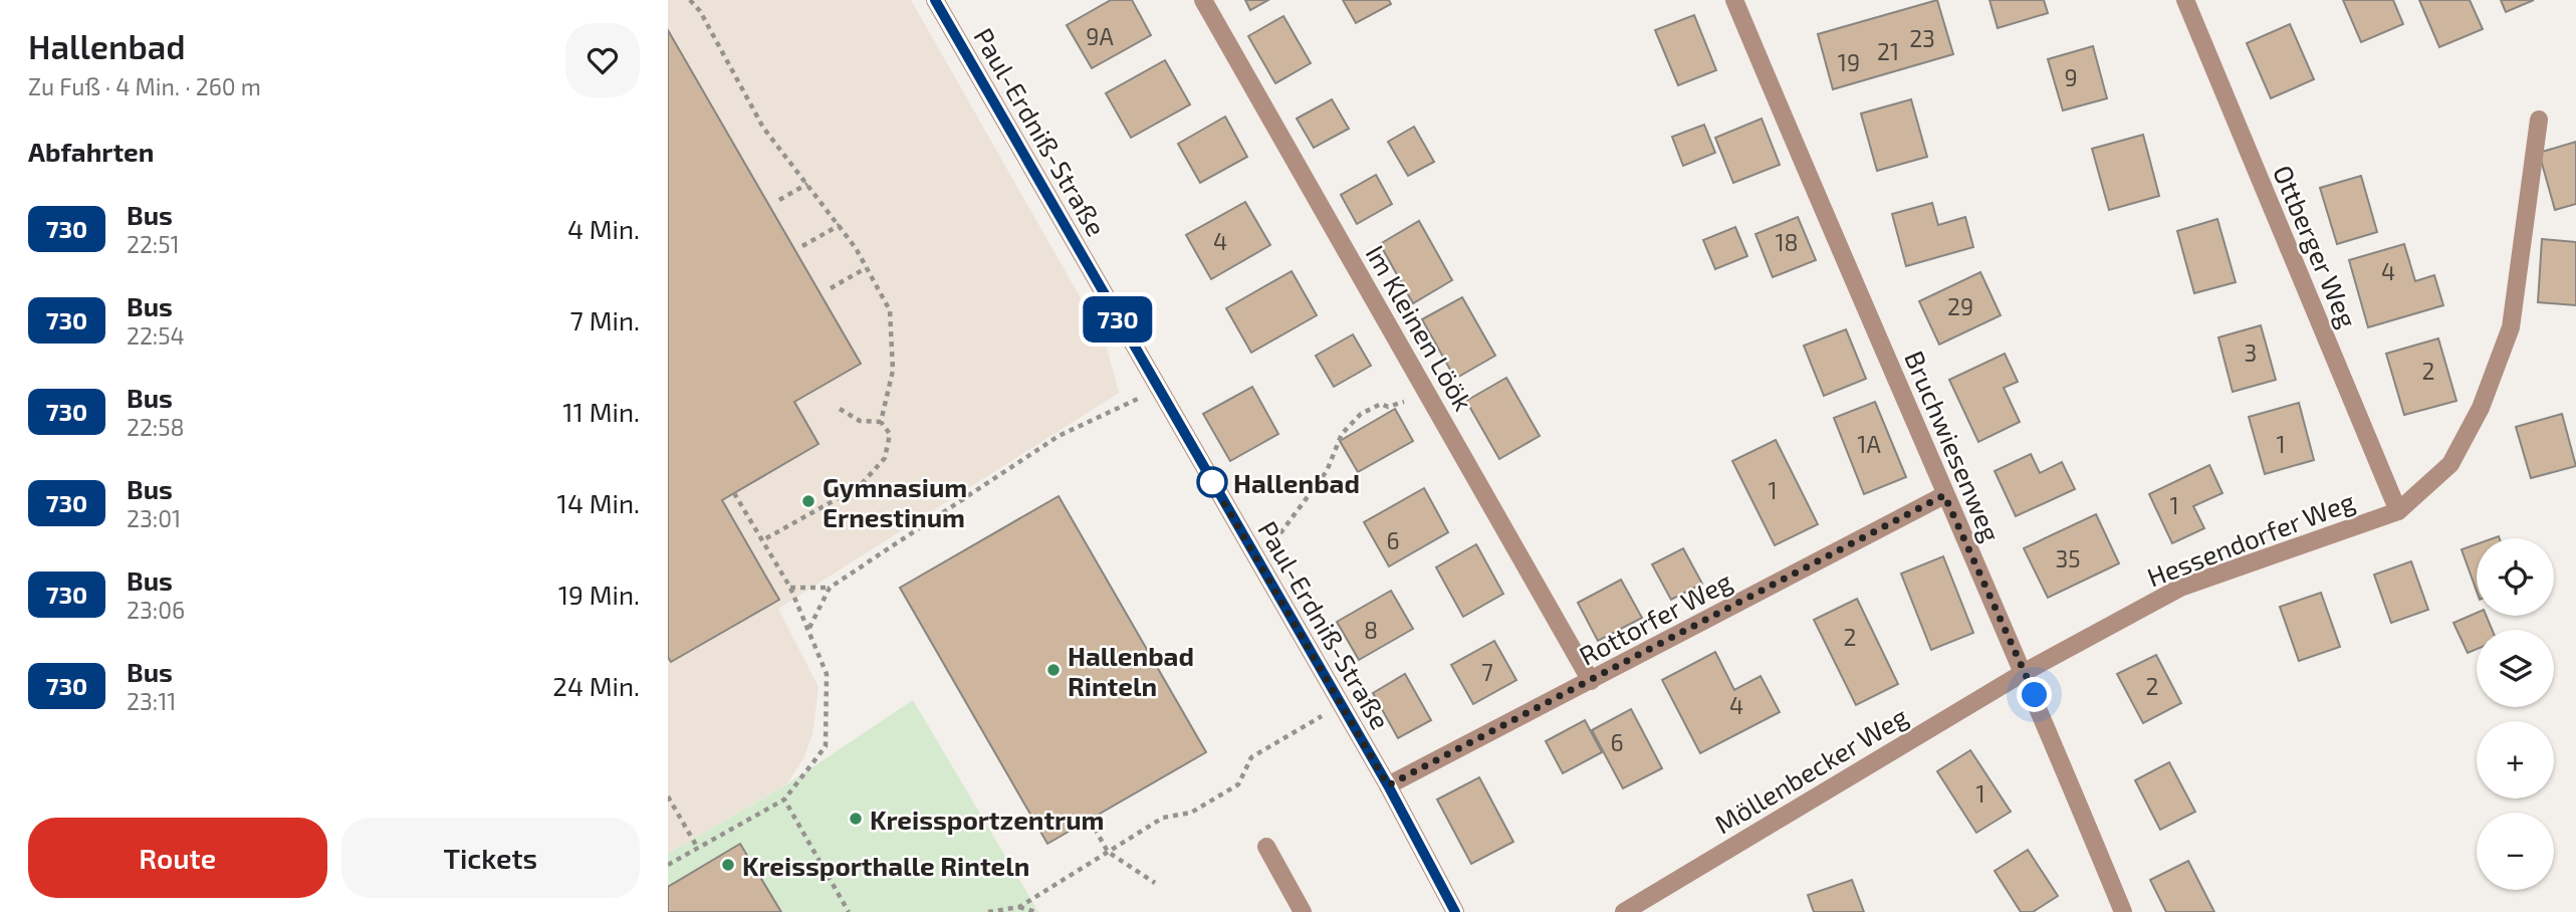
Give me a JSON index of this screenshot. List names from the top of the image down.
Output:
{
  "streets": {
    "street": [
      "Paul-Erdniß-Straße",
      "Ottberger Weg",
      "Im Kleinen Löök",
      "Bruchwiesenweg",
      "Hessendorfer Weg",
      "Rottorfer Weg",
      "Möllenbecker Weg"
    ]
  },
  "crossings": [
    ["Paul-Erdniß-Straße", "Rottorfer Weg"],
    ["Ottberger Weg", "Hessendorfer Weg"],
    ["Im Kleinen Löök", "Rottorfer Weg"],
    ["Bruchwiesenweg", "Hessendorfer Weg"],
    ["Bruchwiesenweg", "Rottorfer Weg"],
    ["Bruchwiesenweg", "Möllenbecker Weg"],
    ["Hessendorfer Weg", "Möllenbecker Weg"]
  ],
  "places": [
    "Hallenbad",
    "Gymnasium Ernestinum",
    "Hallenbad Rinteln",
    "Kreissportzentrum",
    "Kreissporthalle Rinteln"
  ],
  "lines": ["bus line 730"],
  "house_numbers": [
    "9A",
    "23",
    "21",
    "19",
    "9",
    "4",
    "18",
    "4",
    "29",
    "3",
    "2",
    "1A",
    "1",
    "1",
    "1",
    "6",
    "35",
    "8",
    "2",
    "7",
    "2",
    "4",
    "6",
    "1"
  ],
  "page": {
    "heading": [
      ["Hallenbad", "Zu Fuß · 4 Min. · 260 m"],
      "Abfahrten"
    ],
    "on_map": "730",
    "list": [
      {
        "mark": "730",
        "name": "Bus",
        "note": "22:51",
        "value": "4 Min."
      },
      {
        "mark": "730",
        "name": "Bus",
        "note": "22:54",
        "value": "7 Min."
      },
      {
        "mark": "730",
        "name": "Bus",
        "note": "22:58",
        "value": "11 Min."
      },
      {
        "mark": "730",
        "name": "Bus",
        "note": "23:01",
        "value": "14 Min."
      },
      {
        "mark": "730",
        "name": "Bus",
        "note": "23:06",
        "value": "19 Min."
      },
      {
        "mark": "730",
        "name": "Bus",
        "note": "23:11",
        "value": "24 Min."
      }
    ],
    "map_buttons": ["+", "−"],
    "buttons": ["Route", "Tickets"]
  }
}
